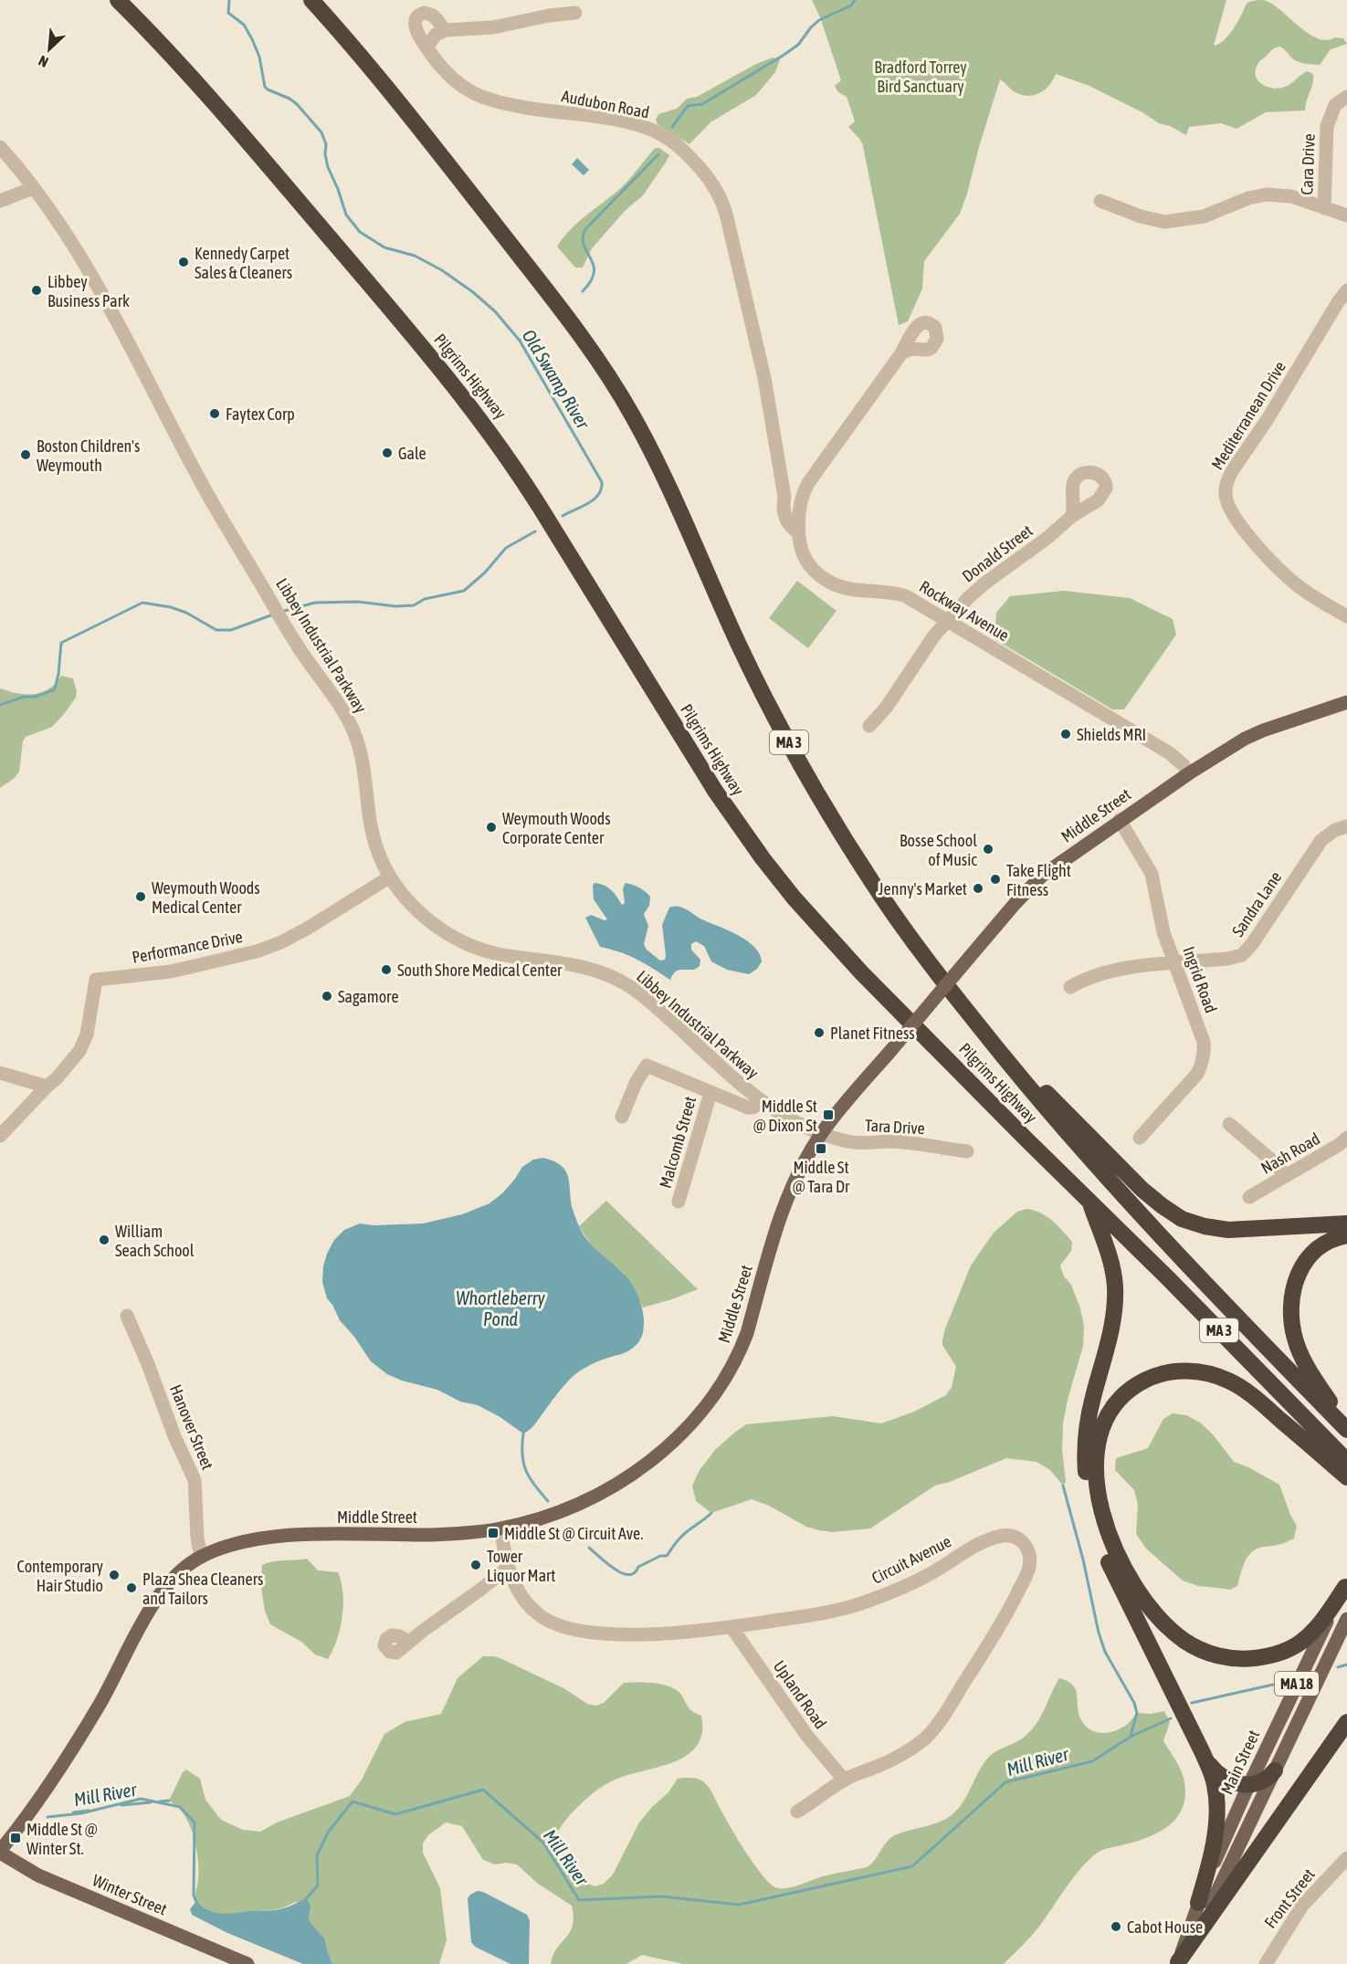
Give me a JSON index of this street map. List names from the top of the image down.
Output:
{
  "streets": {
    "highway": ["Pilgrims Highway", "MA 3"],
    "main road": [
      "Middle Street",
      "MA 18",
      "Main Street",
      "Winter Street"
    ],
    "street": [
      "Audubon Road",
      "Cara Drive",
      "Mediterranean Drive",
      "Donald Street",
      "Rockway Avenue",
      "Libbey Industrial Parkway",
      "Sandra Lane",
      "Performance Drive",
      "Ingrid Road",
      "Tara Drive",
      "Malcomb Street",
      "Nash Road",
      "Hanover Street",
      "Circuit Avenue",
      "Upland Road",
      "Front Street"
    ]
  },
  "crossings": [
    ["Audubon Road", "Rockway Avenue"],
    ["Donald Street", "Rockway Avenue"],
    ["Rockway Avenue", "Middle Street"],
    ["Libbey Industrial Parkway", "Middle Street"],
    ["Libbey Industrial Parkway", "Performance Drive"],
    ["Libbey Industrial Parkway", "Tara Drive"],
    ["Middle Street", "Ingrid Road"],
    ["Middle Street", "Tara Drive"],
    ["Middle Street", "Hanover Street"],
    ["Middle Street", "Circuit Avenue"],
    ["Middle Street", "Winter Street"],
    ["Sandra Lane", "Ingrid Road"],
    ["Circuit Avenue", "Upland Road"],
    ["MA 18", "Main Street"]
  ],
  "water": ["Old Swamp River", "Whortleberry Pond", "Mill River"],
  "parks": ["Bradford Torrey Bird Sanctuary"],
  "places": {
    "other": [
      "Kennedy Carpet Sales & Cleaners",
      "Libbey Business Park",
      "Faytex Corp",
      "Gale",
      "Boston Children's Weymouth",
      "Shields MRI",
      "Weymouth Woods Corporate Center",
      "Bosse School of Music",
      "Take Flight Fitness",
      "Jenny's Market",
      "Weymouth Woods Medical Center",
      "South Shore Medical Center",
      "Sagamore",
      "Planet Fitness",
      "William Seach School",
      "Tower Liquor Mart",
      "Contemporary Hair Studio",
      "Plaza Shea Cleaners and Tailors",
      "Cabot House"
    ],
    "transit": [
      "Middle St @ Dixon St",
      "Middle St @ Tara Dr",
      "Middle St @ Circuit Ave.",
      "Middle St @ Winter St."
    ]
  },
  "north": "bottom left"
}
